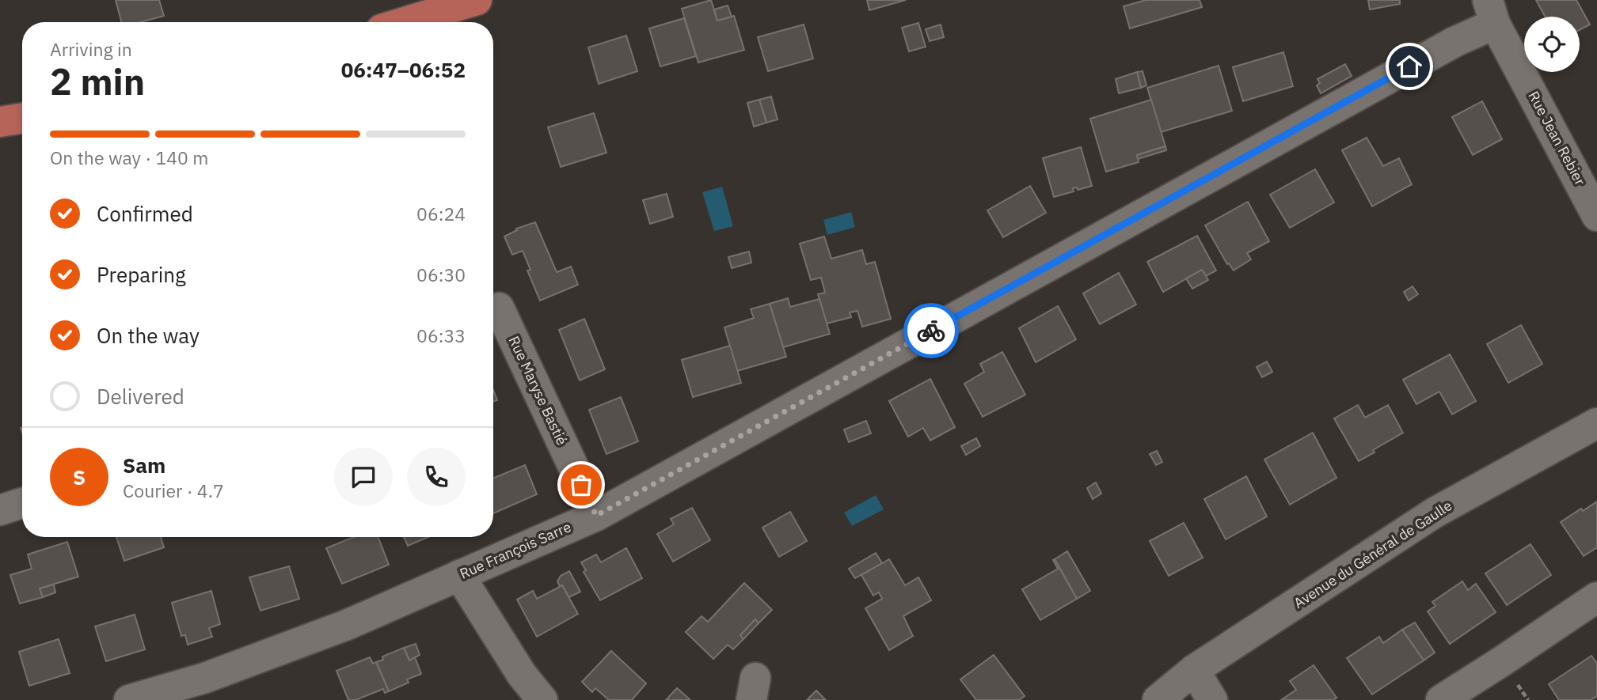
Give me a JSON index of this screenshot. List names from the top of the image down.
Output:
{
  "streets": {
    "street": [
      "Rue Jean Rebier",
      "Rue Maryse Bastié",
      "Rue François Sarre",
      "Avenue du Général de Gaulle"
    ]
  },
  "crossings": [
    ["Rue Jean Rebier", "Rue François Sarre"],
    ["Rue Maryse Bastié", "Rue François Sarre"]
  ],
  "page": {
    "heading": ["2 min", "Arriving in", "06:47–06:52"],
    "panel": ["Sam", "Courier · 4.7"],
    "bar": "On the way · 140 m",
    "list": [
      ["Confirmed", "06:24"],
      ["Preparing", "06:30"],
      ["On the way", "06:33"],
      "Delivered"
    ],
    "round": "S"
  }
}
